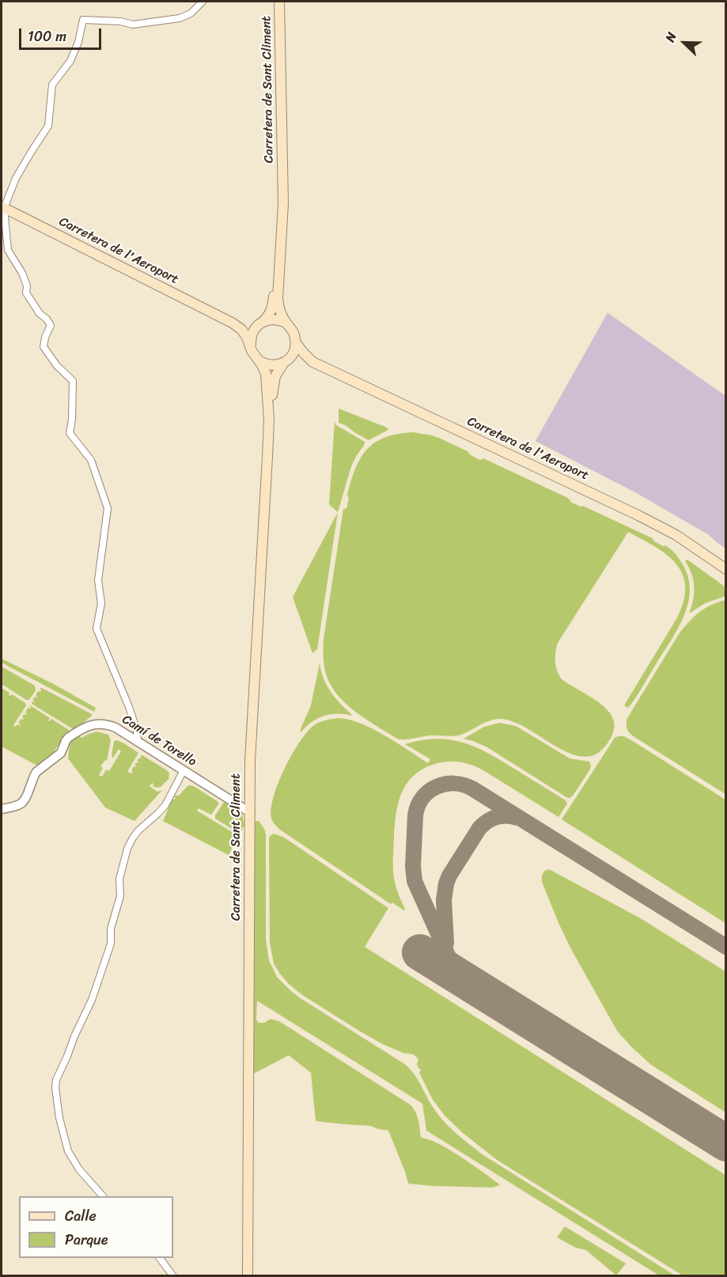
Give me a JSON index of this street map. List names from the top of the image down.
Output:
{
  "streets": {
    "main road": ["Carretera de Sant Climent", "Carretera de l'Aeroport"],
    "street": ["Camí de Torello"]
  },
  "crossings": [
    ["Carretera de Sant Climent", "Camí de Torello"]
  ],
  "legend": ["Calle", "Parque"],
  "scale_bar": "100 m",
  "north": "top left"
}
